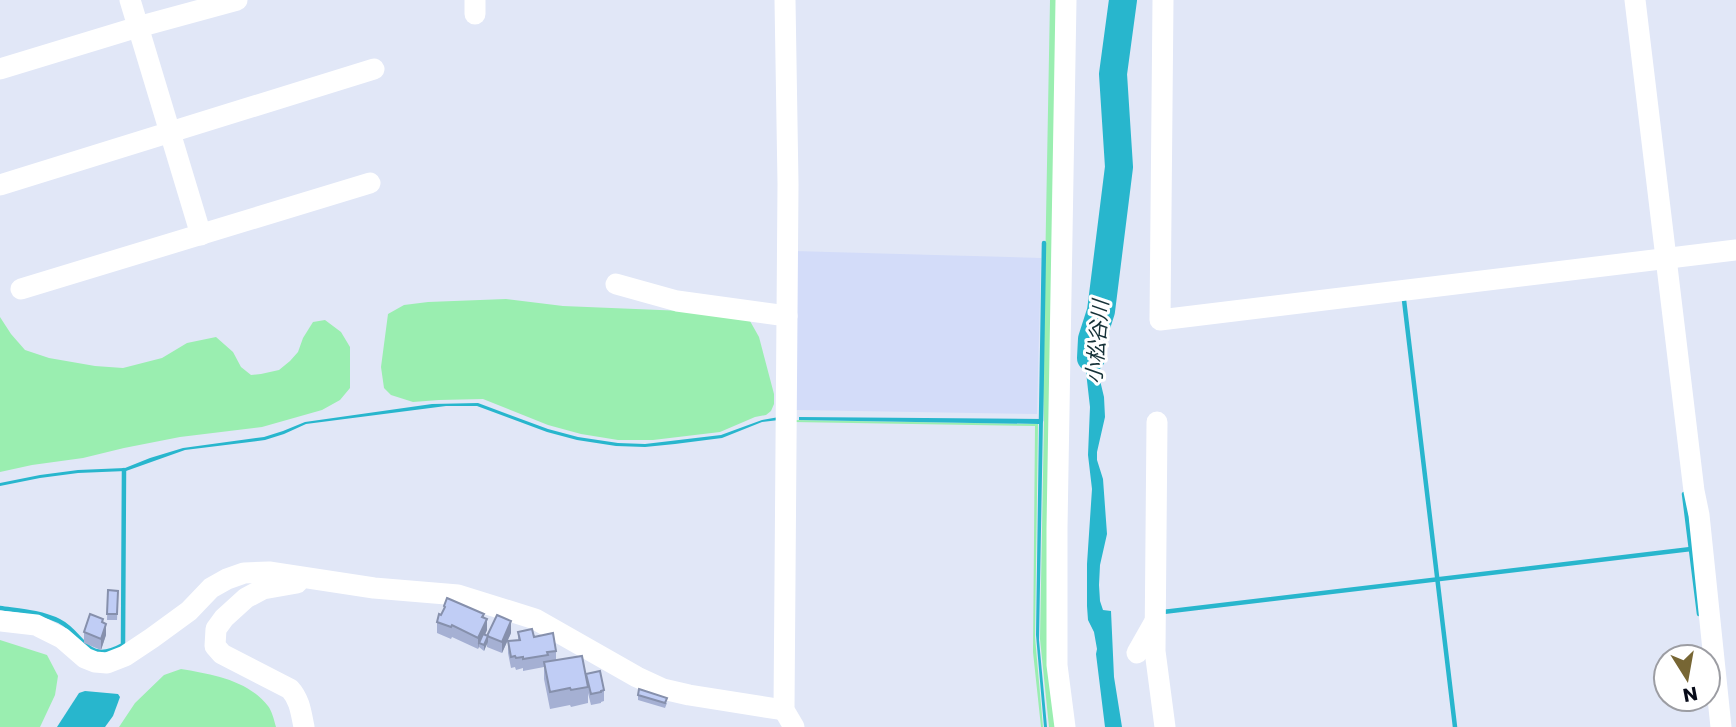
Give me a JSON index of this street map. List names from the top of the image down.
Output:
{
  "water": ["小松谷川"],
  "north": "bottom"
}
